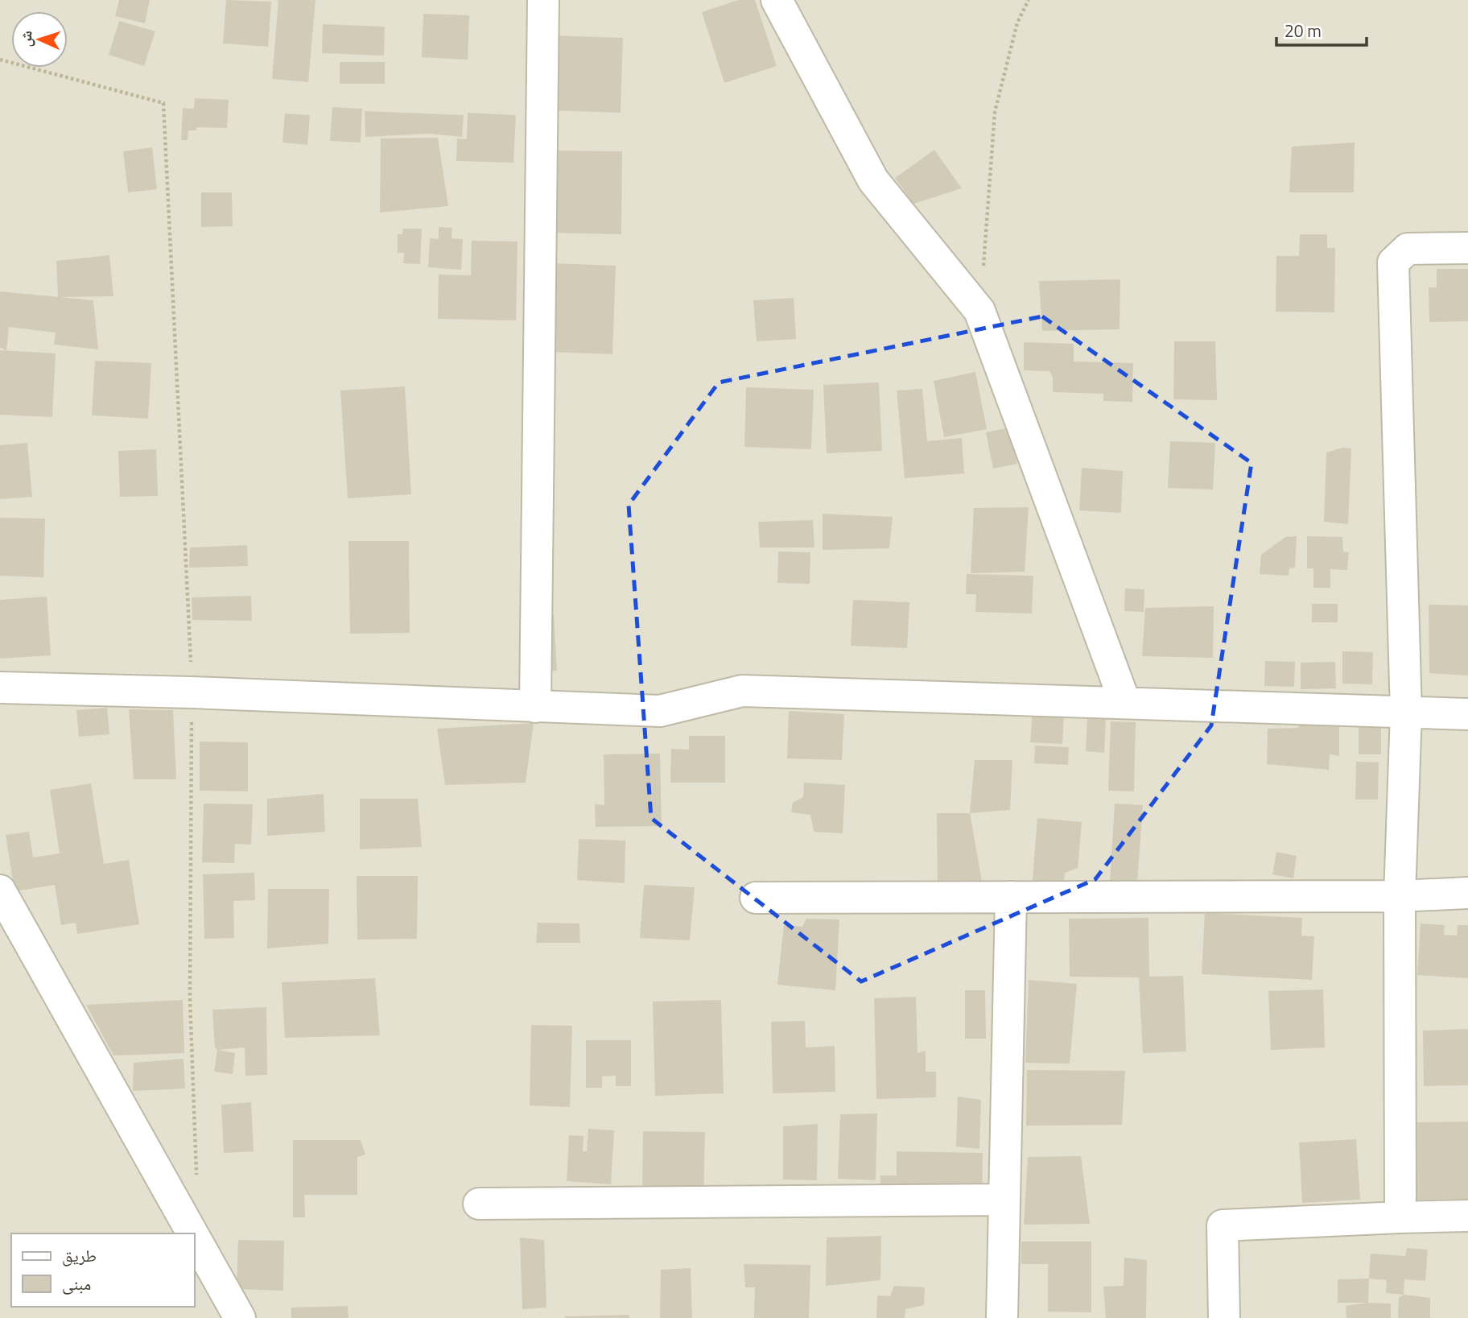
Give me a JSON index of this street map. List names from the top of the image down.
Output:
{
  "legend": ["طريق", "مبنى"],
  "scale_bar": "20 m",
  "north": "left"
}
